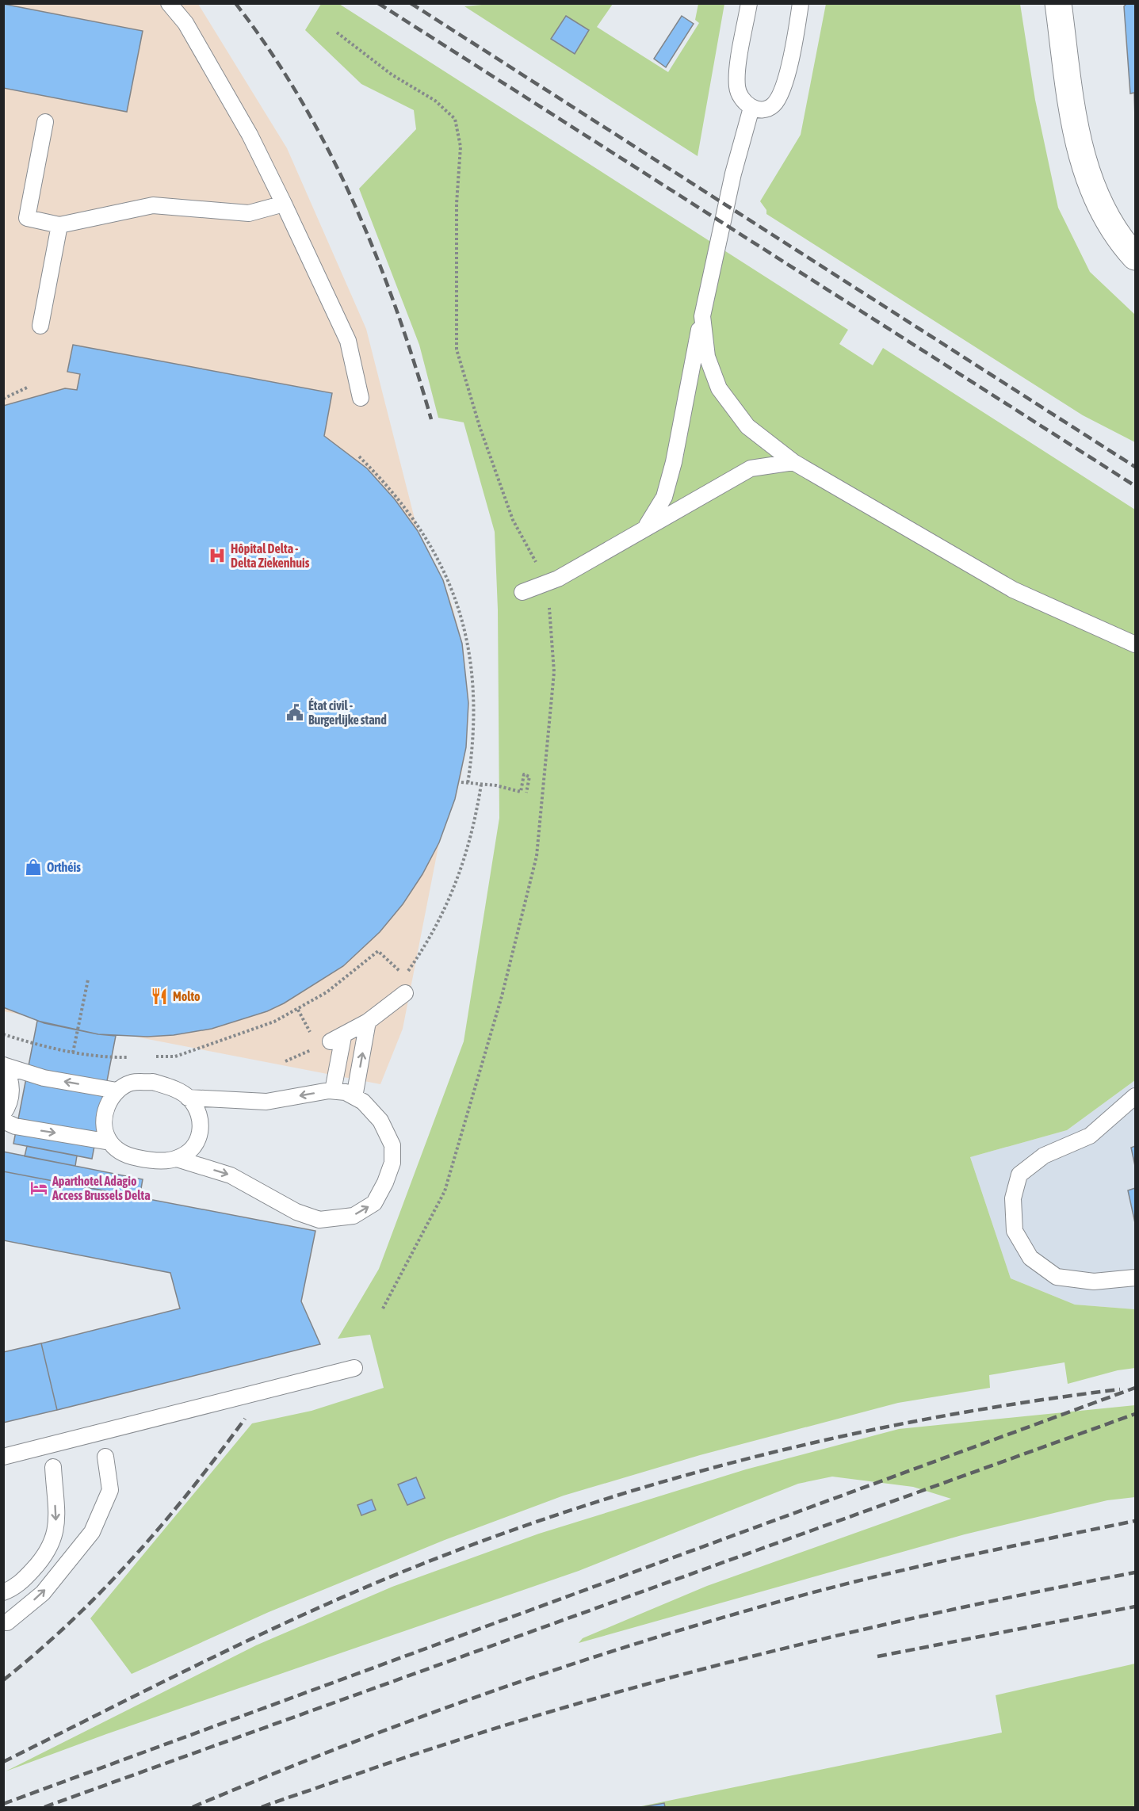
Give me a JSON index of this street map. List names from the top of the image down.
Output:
{
  "places": {
    "hospital": ["Hôpital Delta - Delta Ziekenhuis"],
    "public building": ["État civil - Burgerlijke stand"],
    "shop": ["Orthéis"],
    "restaurant": ["Molto"],
    "hotel": ["Aparthotel Adagio Access Brussels Delta"]
  }
}
